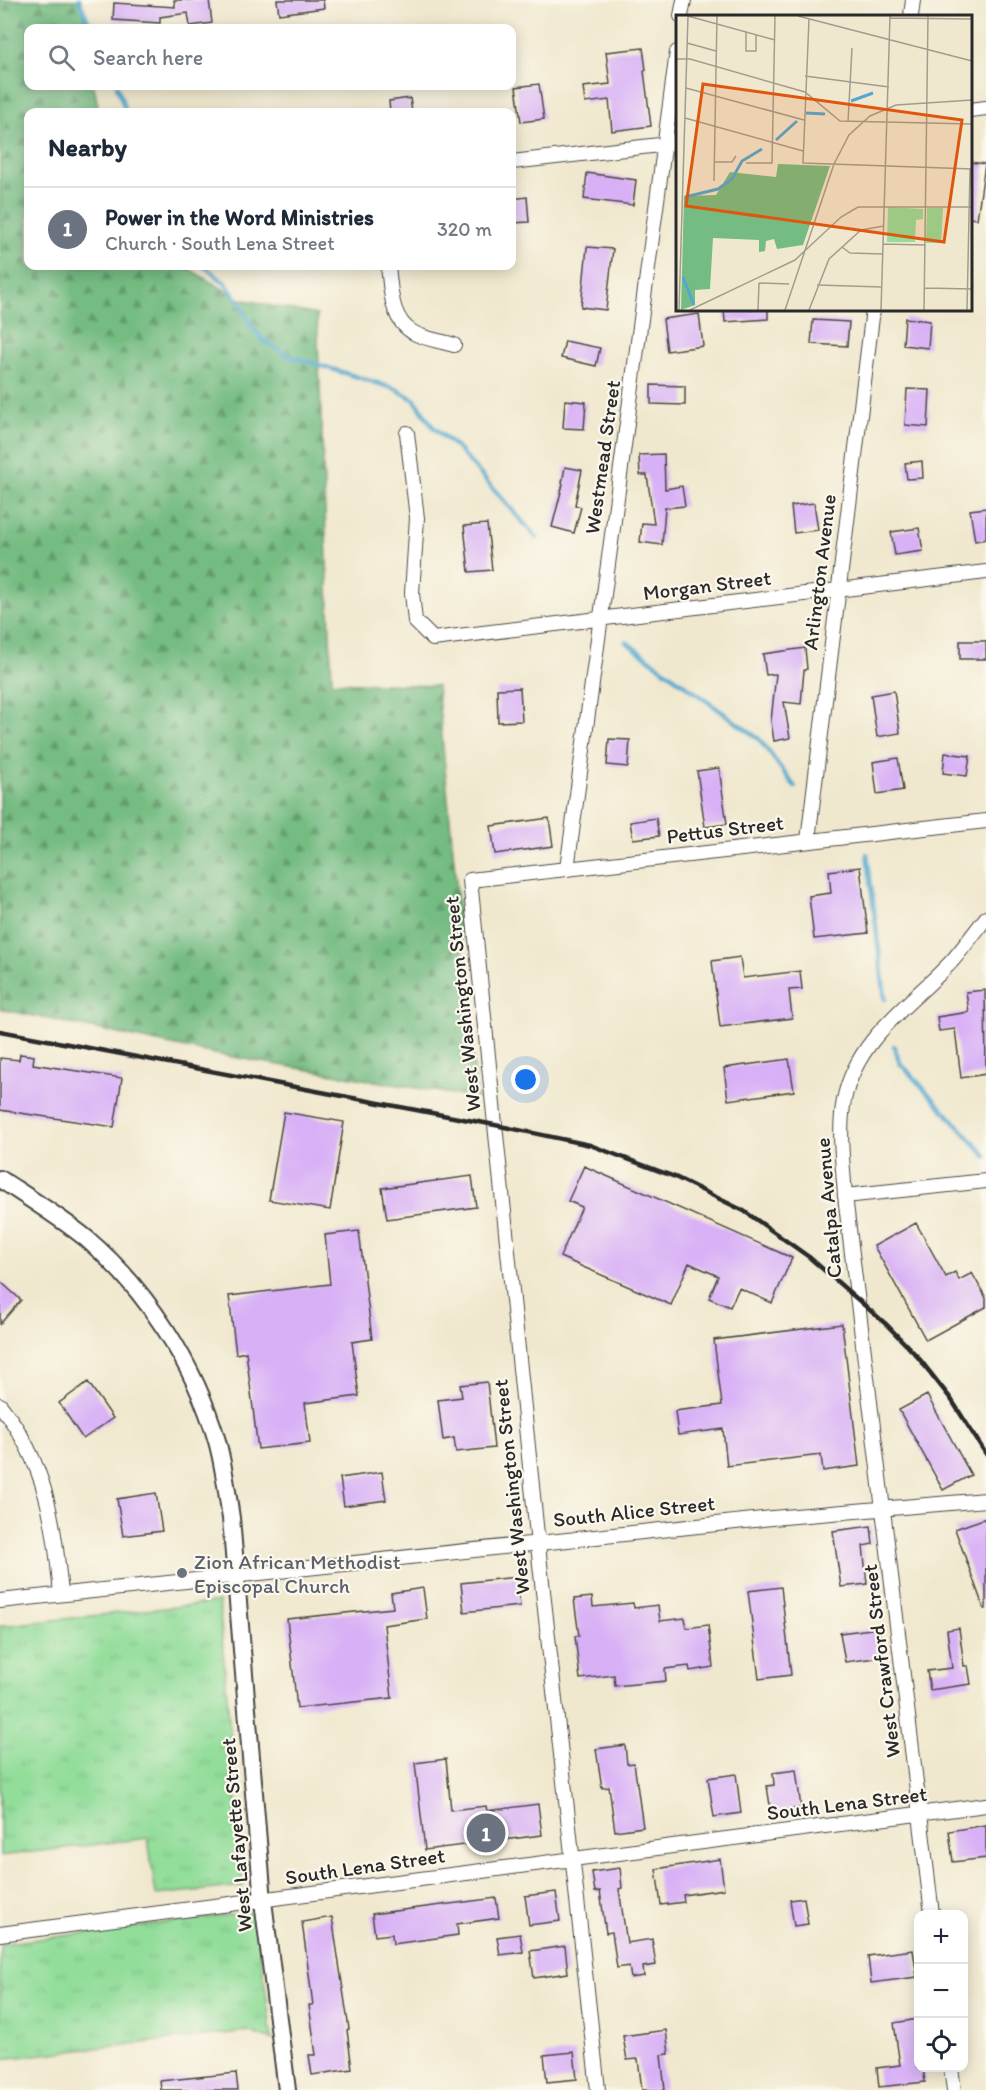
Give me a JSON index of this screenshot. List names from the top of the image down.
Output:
{
  "streets": {
    "street": [
      "Westmead Street",
      "Arlington Avenue",
      "Morgan Street",
      "Pettus Street",
      "West Washington Street",
      "Catalpa Avenue",
      "South Alice Street",
      "West Crawford Street",
      "South Lena Street",
      "West Lafayette Street"
    ]
  },
  "crossings": [
    ["Westmead Street", "Morgan Street"],
    ["Westmead Street", "Pettus Street"],
    ["Arlington Avenue", "Morgan Street"],
    ["Arlington Avenue", "Pettus Street"],
    ["Pettus Street", "West Washington Street"],
    ["West Washington Street", "South Alice Street"],
    ["West Washington Street", "South Lena Street"],
    ["Catalpa Avenue", "South Alice Street"],
    ["Catalpa Avenue", "West Crawford Street"],
    ["South Alice Street", "West Crawford Street"],
    ["South Alice Street", "West Lafayette Street"],
    ["West Crawford Street", "South Lena Street"],
    ["South Lena Street", "West Lafayette Street"]
  ],
  "places": ["Zion African Methodist Episcopal Church"],
  "page": {
    "search": "Search here",
    "heading": "Nearby",
    "list": [
      {
        "mark": "1",
        "name": "Power in the Word Ministries",
        "note": "Church · South Lena Street",
        "value": "320 m"
      }
    ],
    "pins": "1",
    "map_buttons": ["+", "−"]
  }
}
